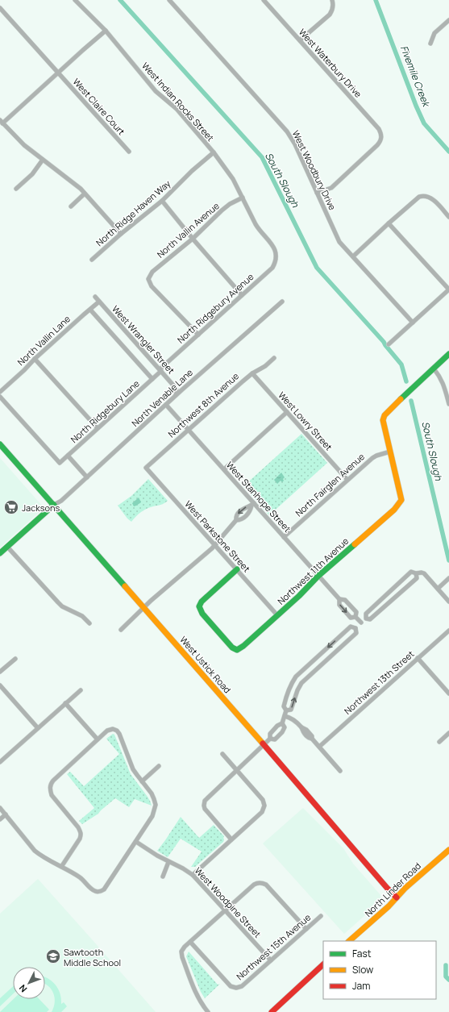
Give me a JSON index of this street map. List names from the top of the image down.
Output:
{
  "streets": {
    "main road": ["Northwest 11th Avenue", "West Ustick Road", "North Linder Road"],
    "street": [
      "West Waterbury Drive",
      "West Indian Rocks Street",
      "West Claire Court",
      "West Woodbury Drive",
      "North Ridge Haven Way",
      "North Vallin Avenue",
      "North Ridgebury Avenue",
      "West Wrangler Street",
      "North Vallin Lane",
      "North Venable Lane",
      "Northwest 8th Avenue",
      "North Ridgebury Lane",
      "West Lowry Street",
      "North Fairglen Avenue",
      "West Stanhope Street",
      "West Parkstone Street",
      "Northwest 13th Street",
      "West Woodpine Street",
      "Northwest 15th Avenue"
    ]
  },
  "crossings": [
    ["West Waterbury Drive", "West Woodbury Drive"],
    ["West Indian Rocks Street", "North Ridge Haven Way"],
    ["West Indian Rocks Street", "North Vallin Avenue"],
    ["West Indian Rocks Street", "North Ridgebury Avenue"],
    ["North Vallin Avenue", "North Ridgebury Avenue"],
    ["North Ridgebury Avenue", "West Wrangler Street"],
    ["North Ridgebury Avenue", "North Ridgebury Lane"],
    ["West Wrangler Street", "North Vallin Lane"],
    ["West Wrangler Street", "North Venable Lane"],
    ["West Wrangler Street", "North Ridgebury Lane"],
    ["North Venable Lane", "West Stanhope Street"],
    ["North Venable Lane", "West Ustick Road"],
    ["Northwest 8th Avenue", "West Lowry Street"],
    ["Northwest 8th Avenue", "West Stanhope Street"],
    ["Northwest 8th Avenue", "West Parkstone Street"],
    ["West Lowry Street", "North Fairglen Avenue"],
    ["North Fairglen Avenue", "West Stanhope Street"],
    ["North Fairglen Avenue", "Northwest 11th Avenue"],
    ["West Stanhope Street", "Northwest 11th Avenue"],
    ["West Parkstone Street", "Northwest 11th Avenue"],
    ["West Ustick Road", "North Linder Road"],
    ["West Woodpine Street", "Northwest 15th Avenue"]
  ],
  "water": ["Fivemile Creek", "South Slough"],
  "places": {
    "supermarket": ["Jacksons"],
    "school or university": ["Sawtooth Middle School"]
  },
  "legend": ["Fast", "Slow", "Jam"],
  "north": "bottom left"
}
